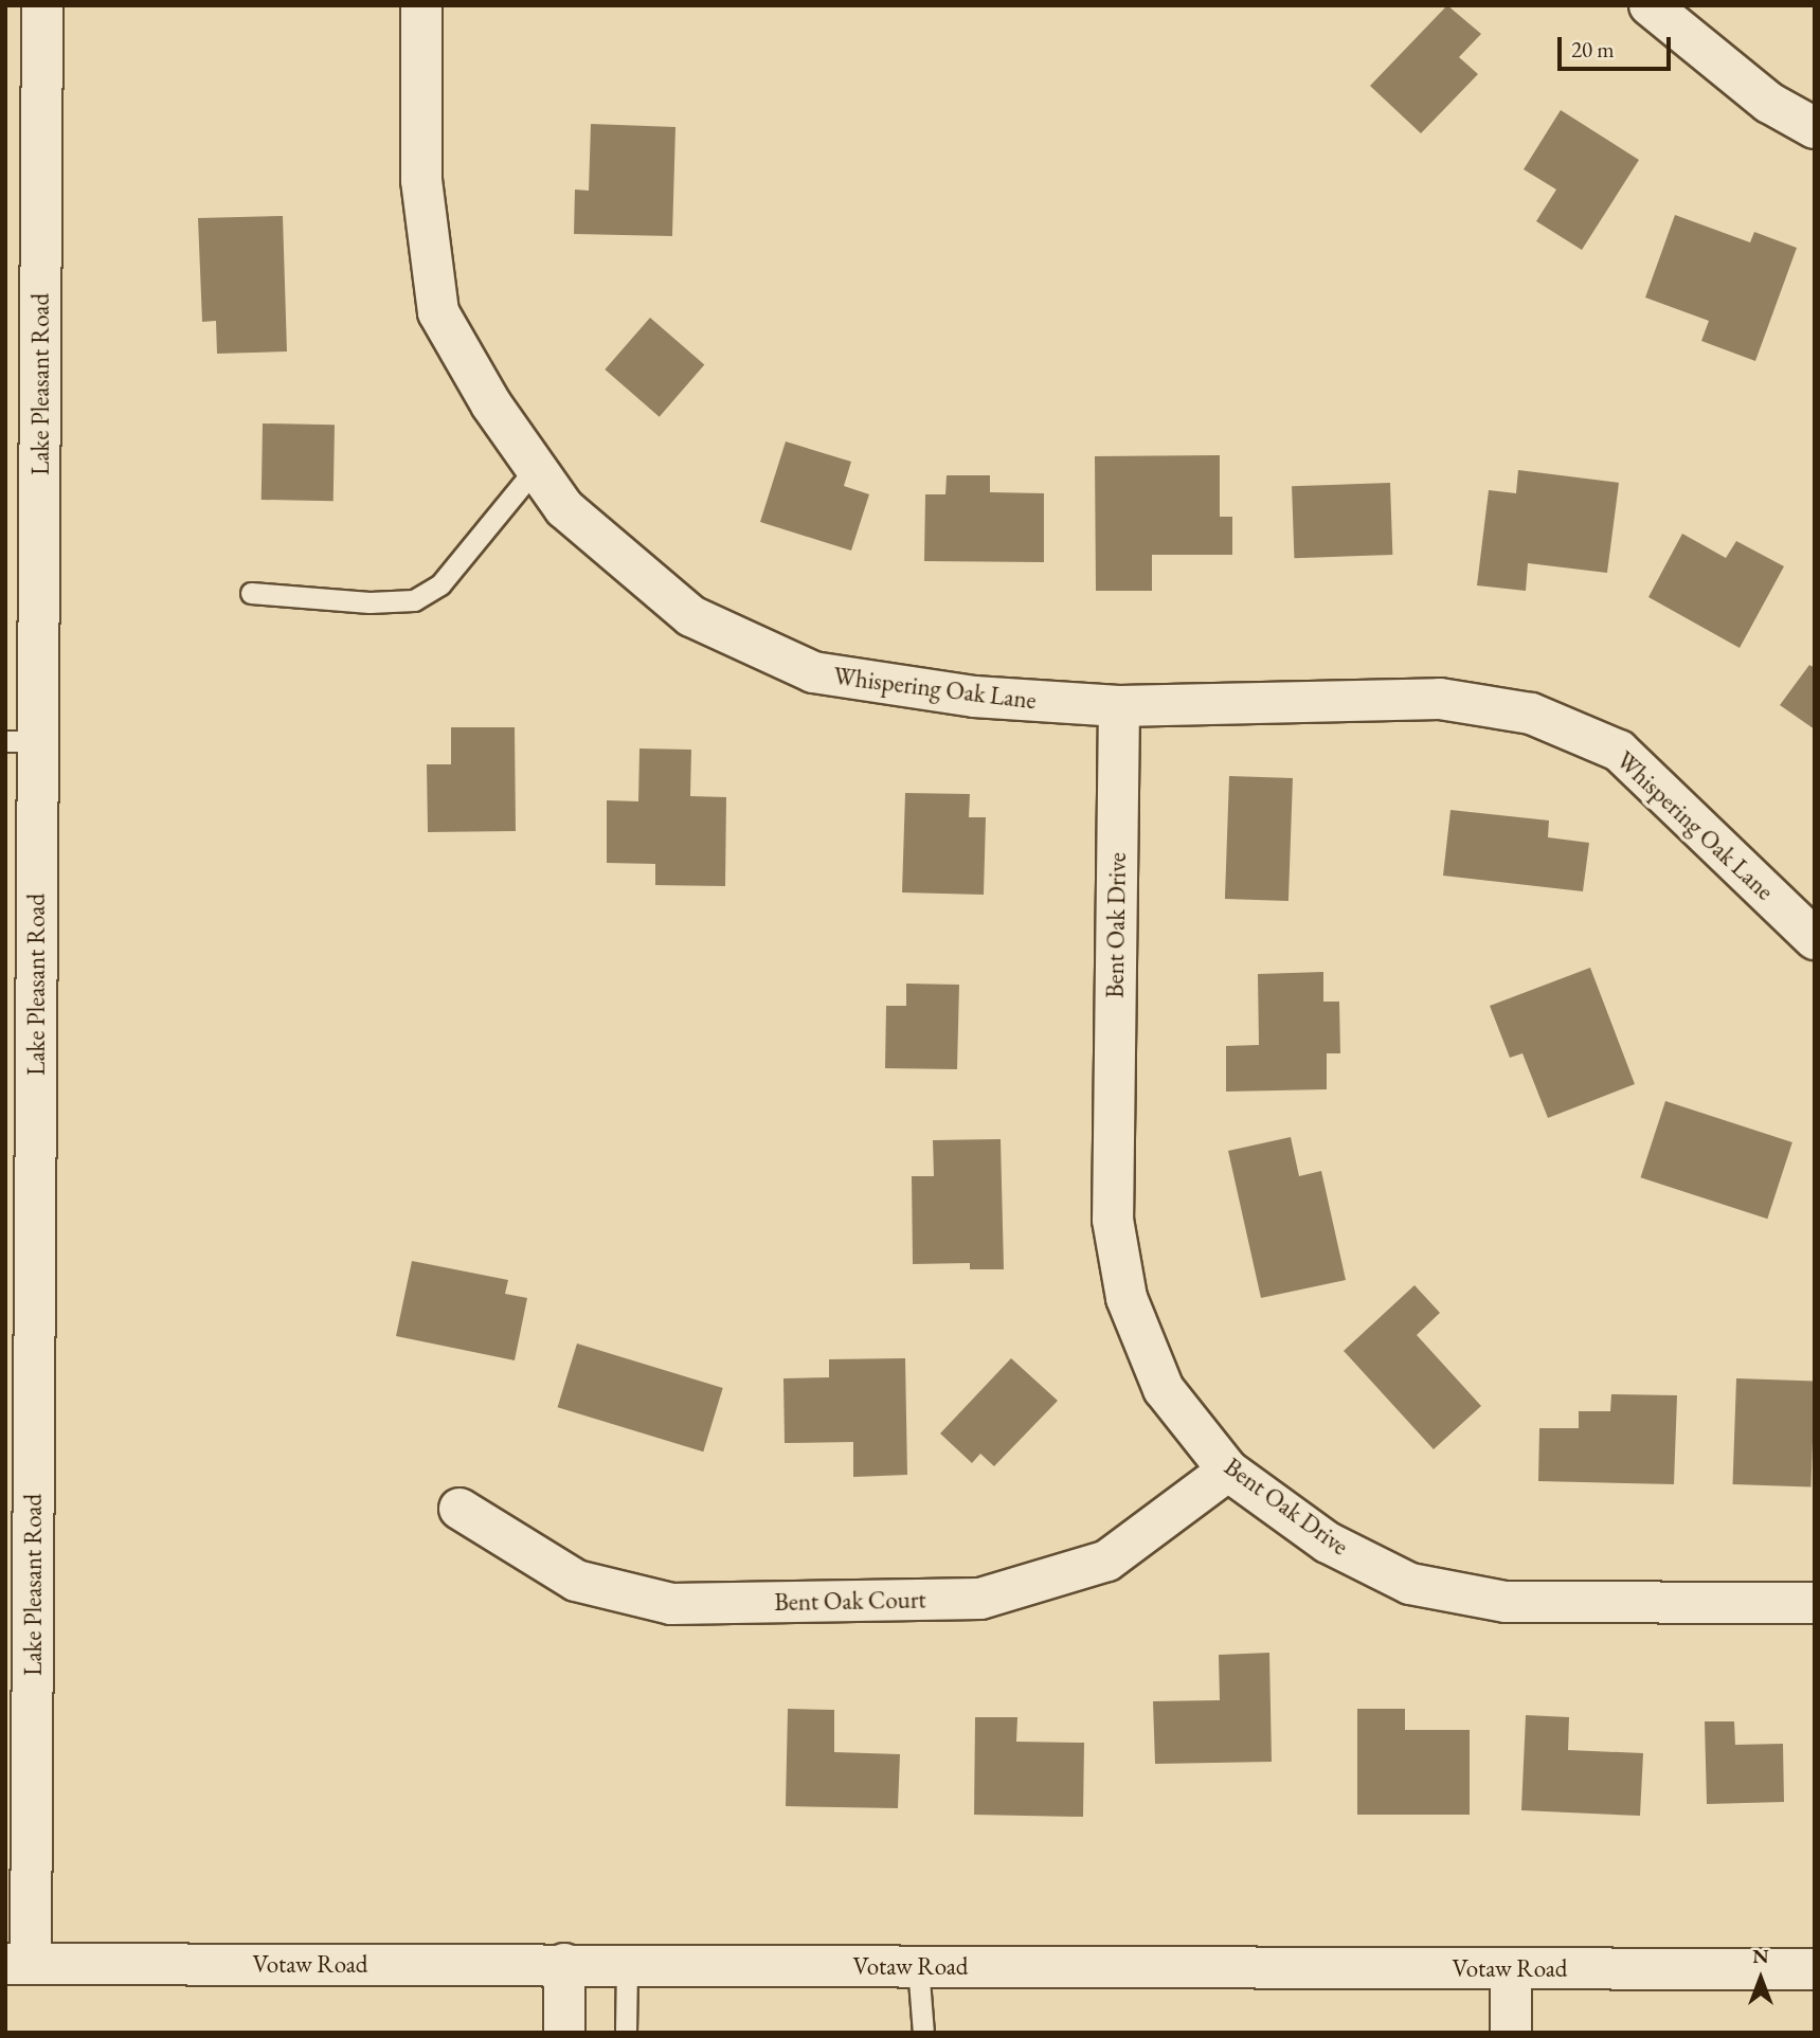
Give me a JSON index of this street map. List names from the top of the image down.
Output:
{
  "streets": {
    "street": [
      "Lake Pleasant Road",
      "Whispering Oak Lane",
      "Bent Oak Drive",
      "Bent Oak Court",
      "Votaw Road"
    ]
  },
  "crossings": [
    ["Lake Pleasant Road", "Votaw Road"],
    ["Whispering Oak Lane", "Bent Oak Drive"],
    ["Bent Oak Drive", "Bent Oak Court"]
  ],
  "scale_bar": "20 m",
  "north": "top"
}
